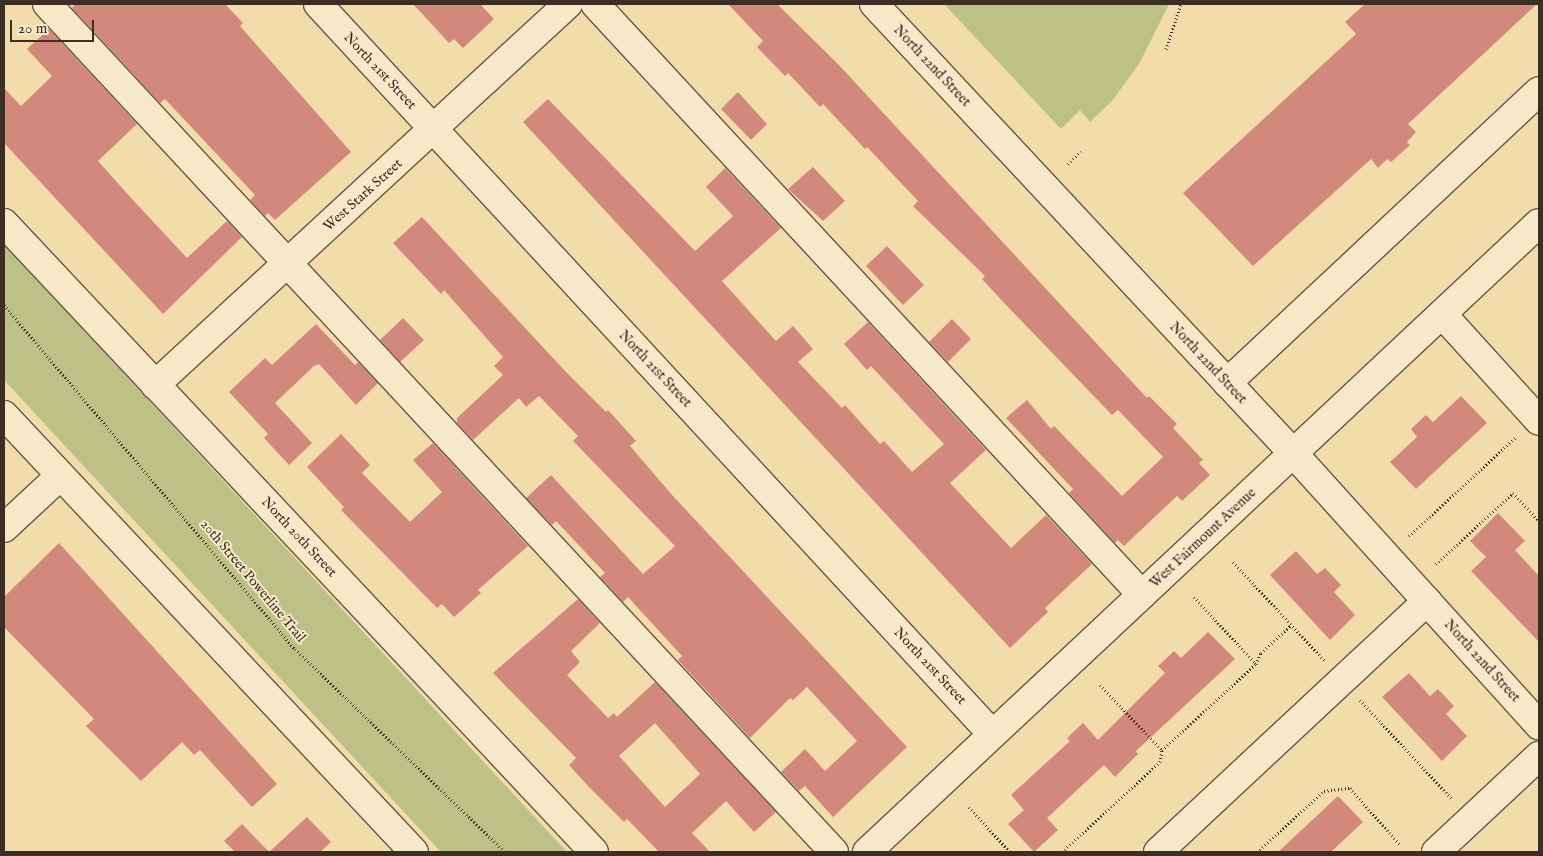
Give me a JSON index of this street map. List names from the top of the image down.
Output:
{
  "streets": {
    "street": [
      "North 22nd Street",
      "North 21st Street",
      "West Stark Street",
      "North 20th Street",
      "West Fairmount Avenue"
    ],
    "path": ["20th Street Powerline Trail"]
  },
  "crossings": [
    ["North 22nd Street", "West Fairmount Avenue"],
    ["North 21st Street", "West Stark Street"],
    ["North 21st Street", "West Fairmount Avenue"],
    ["West Stark Street", "North 20th Street"]
  ],
  "scale_bar": "20 m"
}
